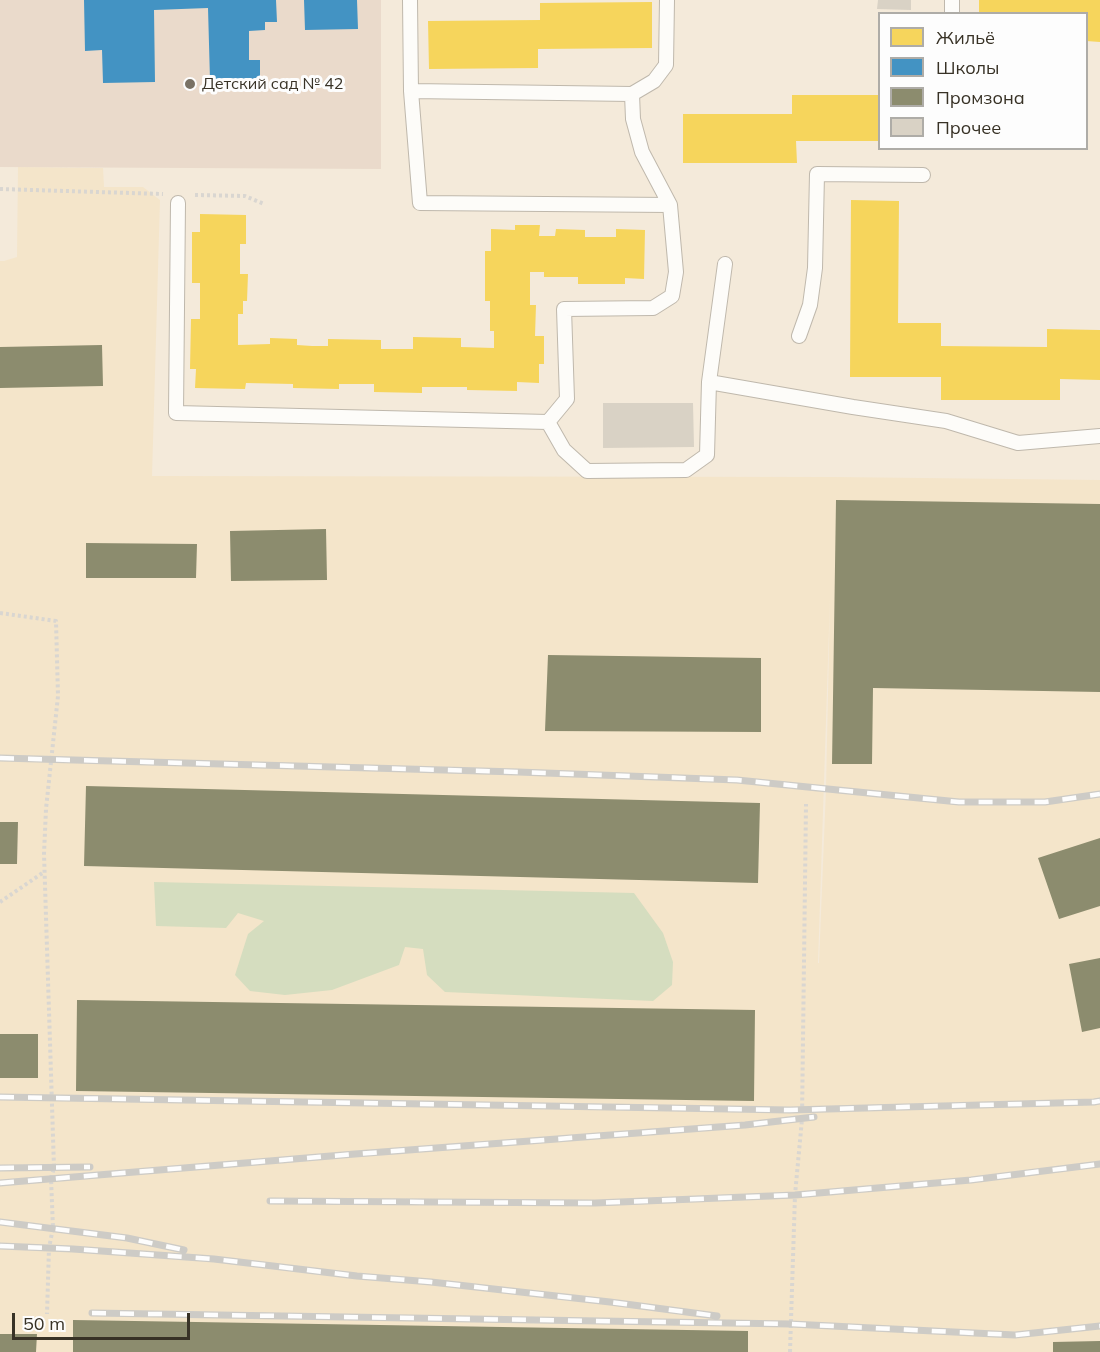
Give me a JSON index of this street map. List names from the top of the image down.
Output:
{
  "places": ["Детский сад № 42"],
  "legend": [
    "Жильё",
    "Школы",
    "Промзона",
    "Прочее"
  ],
  "scale_bar": "50 m"
}
